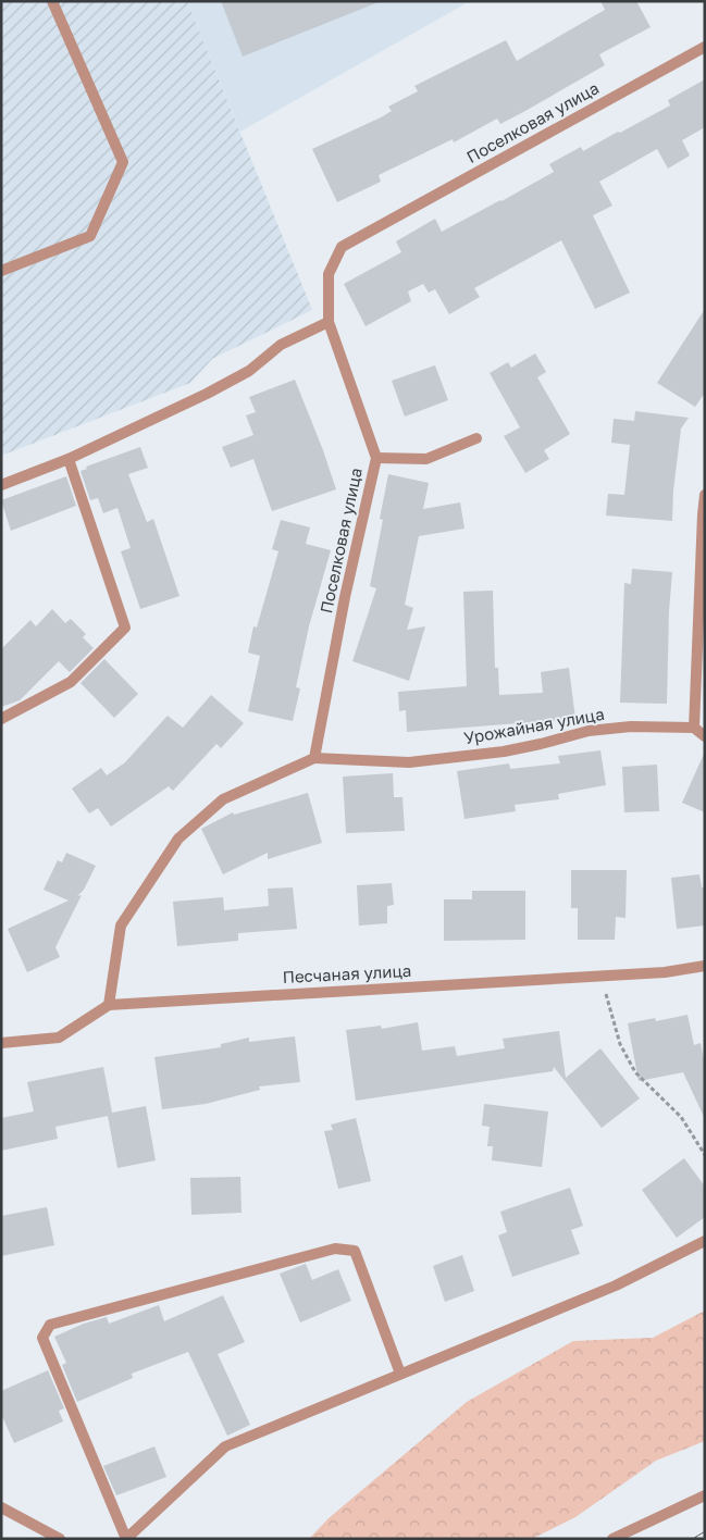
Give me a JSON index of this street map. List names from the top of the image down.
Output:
{
  "streets": {
    "street": ["Поселковая улица", "Урожайная улица", "Песчаная улица"]
  },
  "crossings": [
    ["Поселковая улица", "Урожайная улица"]
  ]
}
